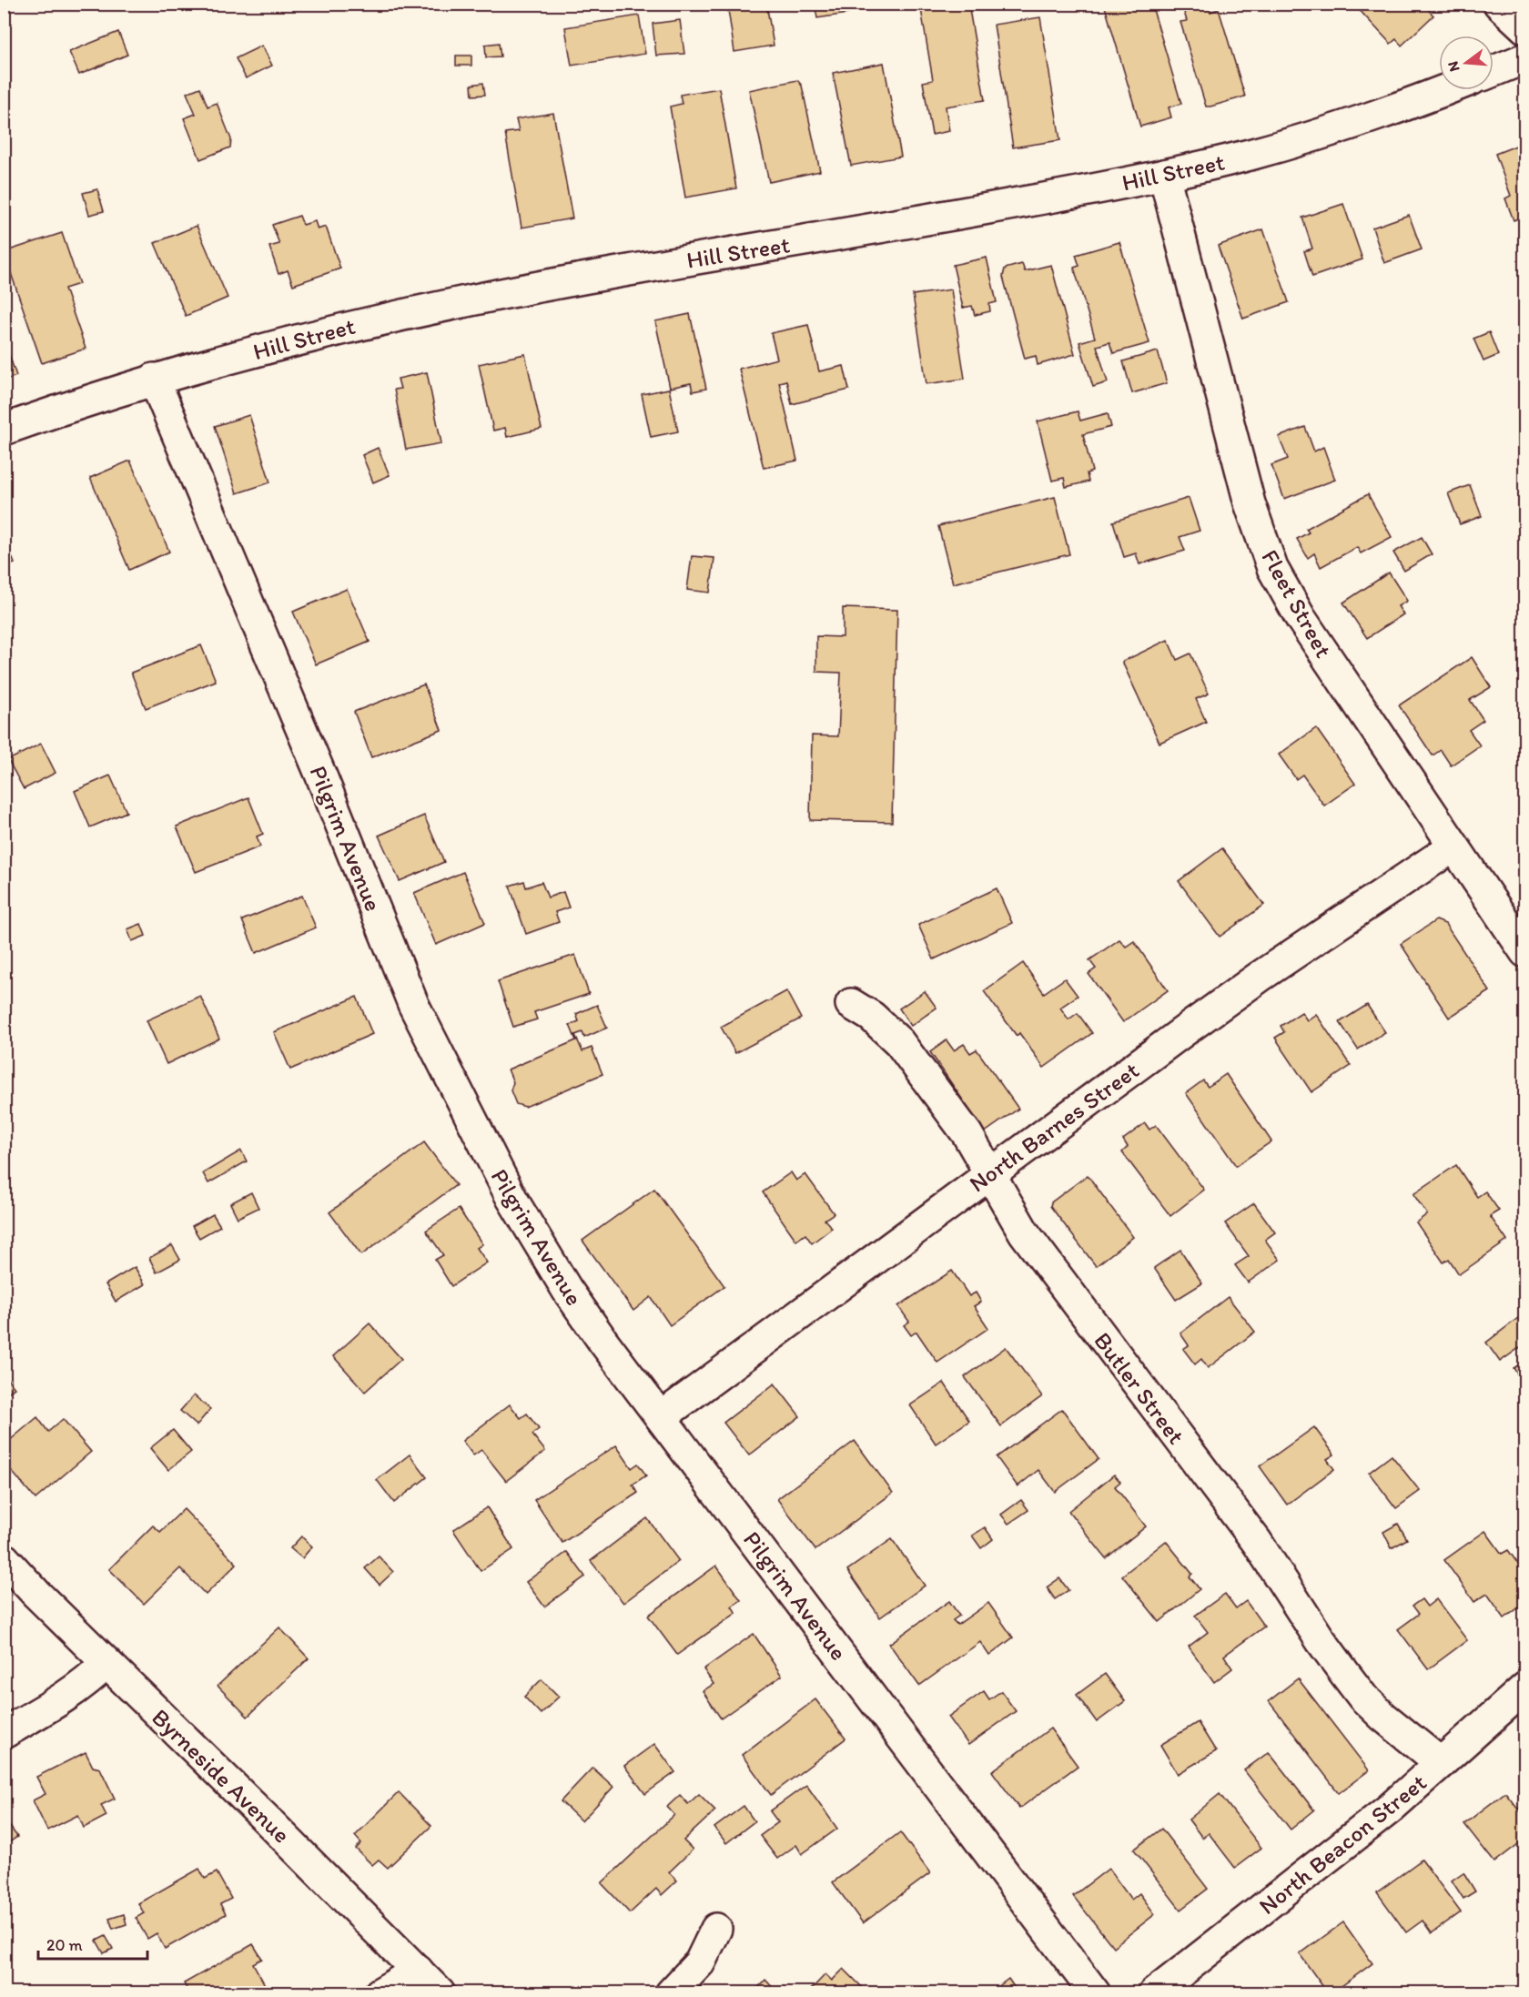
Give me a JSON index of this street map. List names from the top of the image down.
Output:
{
  "streets": {
    "street": [
      "Hill Street",
      "Fleet Street",
      "Pilgrim Avenue",
      "North Barnes Street",
      "Butler Street",
      "Byrneside Avenue",
      "North Beacon Street"
    ]
  },
  "crossings": [
    ["Hill Street", "Fleet Street"],
    ["Hill Street", "Pilgrim Avenue"],
    ["Fleet Street", "North Barnes Street"],
    ["Pilgrim Avenue", "North Barnes Street"],
    ["North Barnes Street", "Butler Street"],
    ["Butler Street", "North Beacon Street"]
  ],
  "scale_bar": "20 m",
  "north": "left"
}
